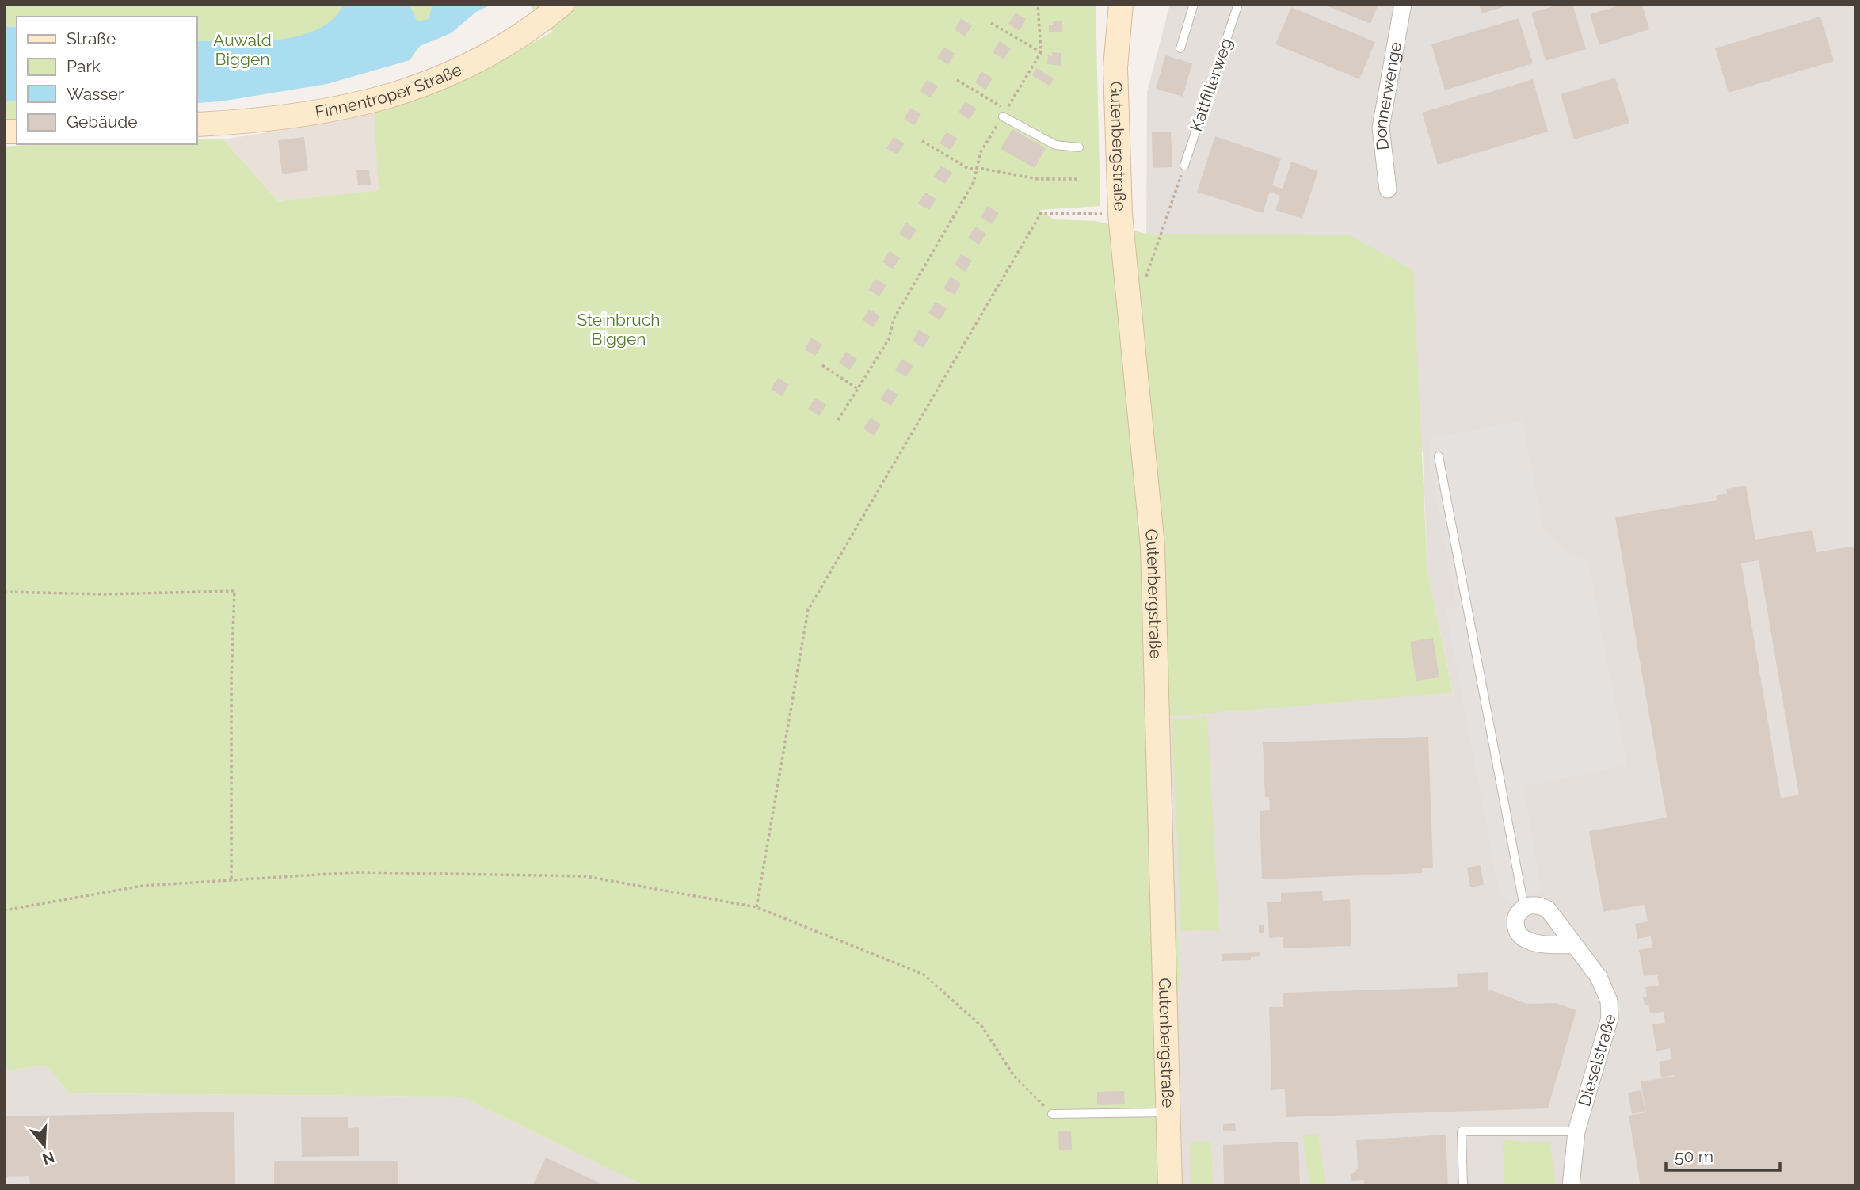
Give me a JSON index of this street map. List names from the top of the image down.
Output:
{
  "streets": {
    "main road": ["Finnentroper Straße", "Gutenbergstraße"],
    "street": ["Donnerwenge", "Dieselstraße"],
    "lane": ["Kattfillerweg"]
  },
  "parks": ["Auwald Biggen", "Steinbruch Biggen"],
  "legend": [
    "Straße",
    "Park",
    "Wasser",
    "Gebäude"
  ],
  "scale_bar": "50 m",
  "north": "bottom"
}
